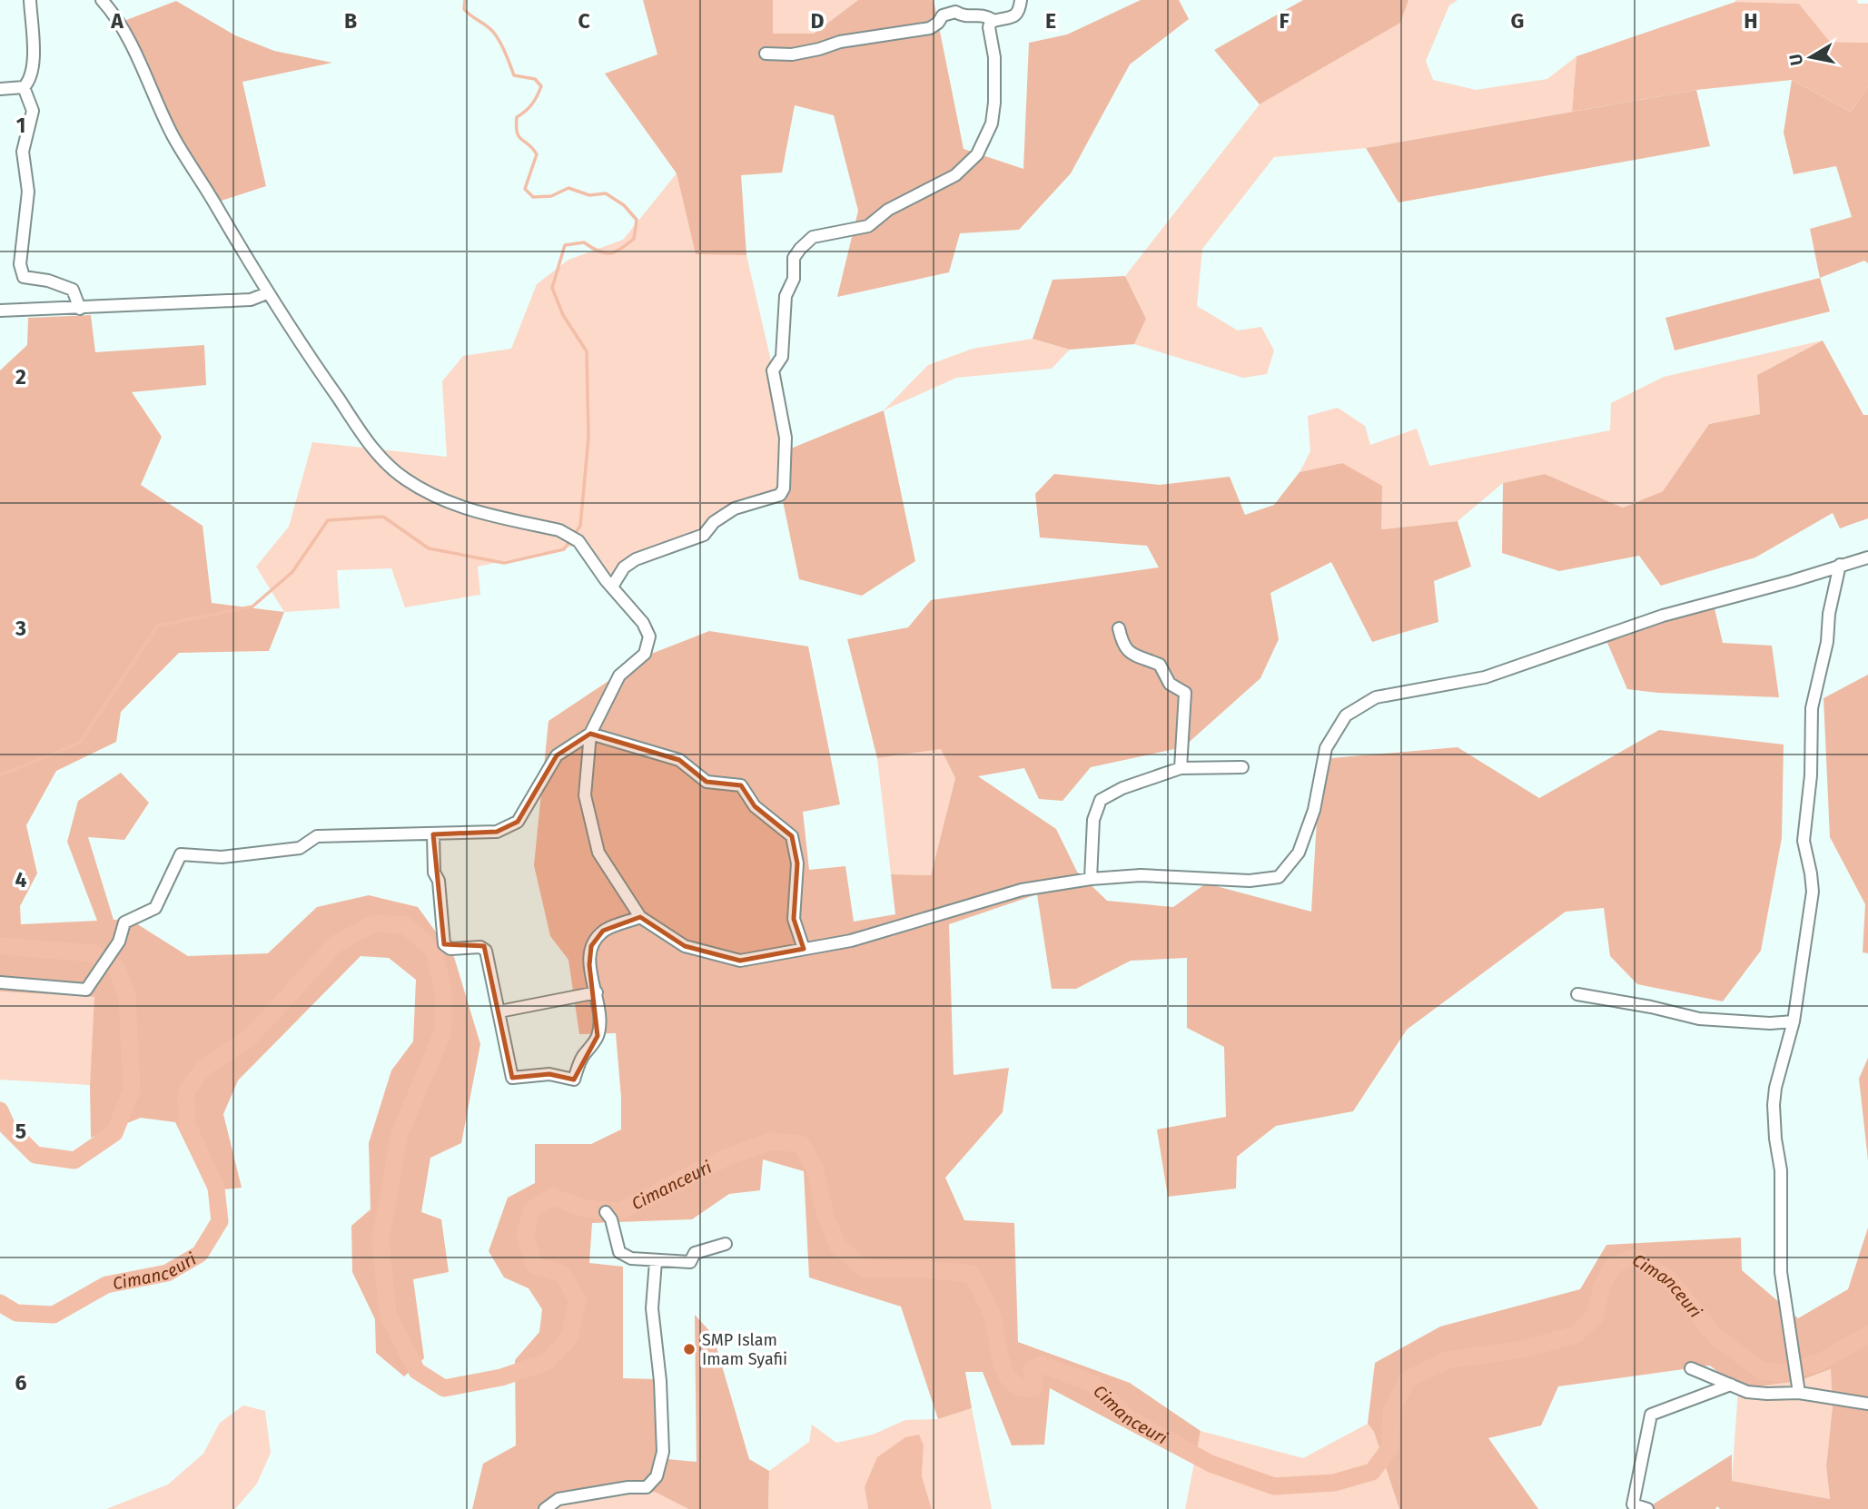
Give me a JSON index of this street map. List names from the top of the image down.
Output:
{
  "water": ["Cimanceuri"],
  "places": ["SMP Islam Imam Syafii"],
  "north": "left",
  "grid": {
    "columns": [
      "A",
      "B",
      "C",
      "D",
      "E",
      "F",
      "G",
      "H"
    ],
    "rows": [
      "1",
      "2",
      "3",
      "4",
      "5",
      "6"
    ]
  }
}
